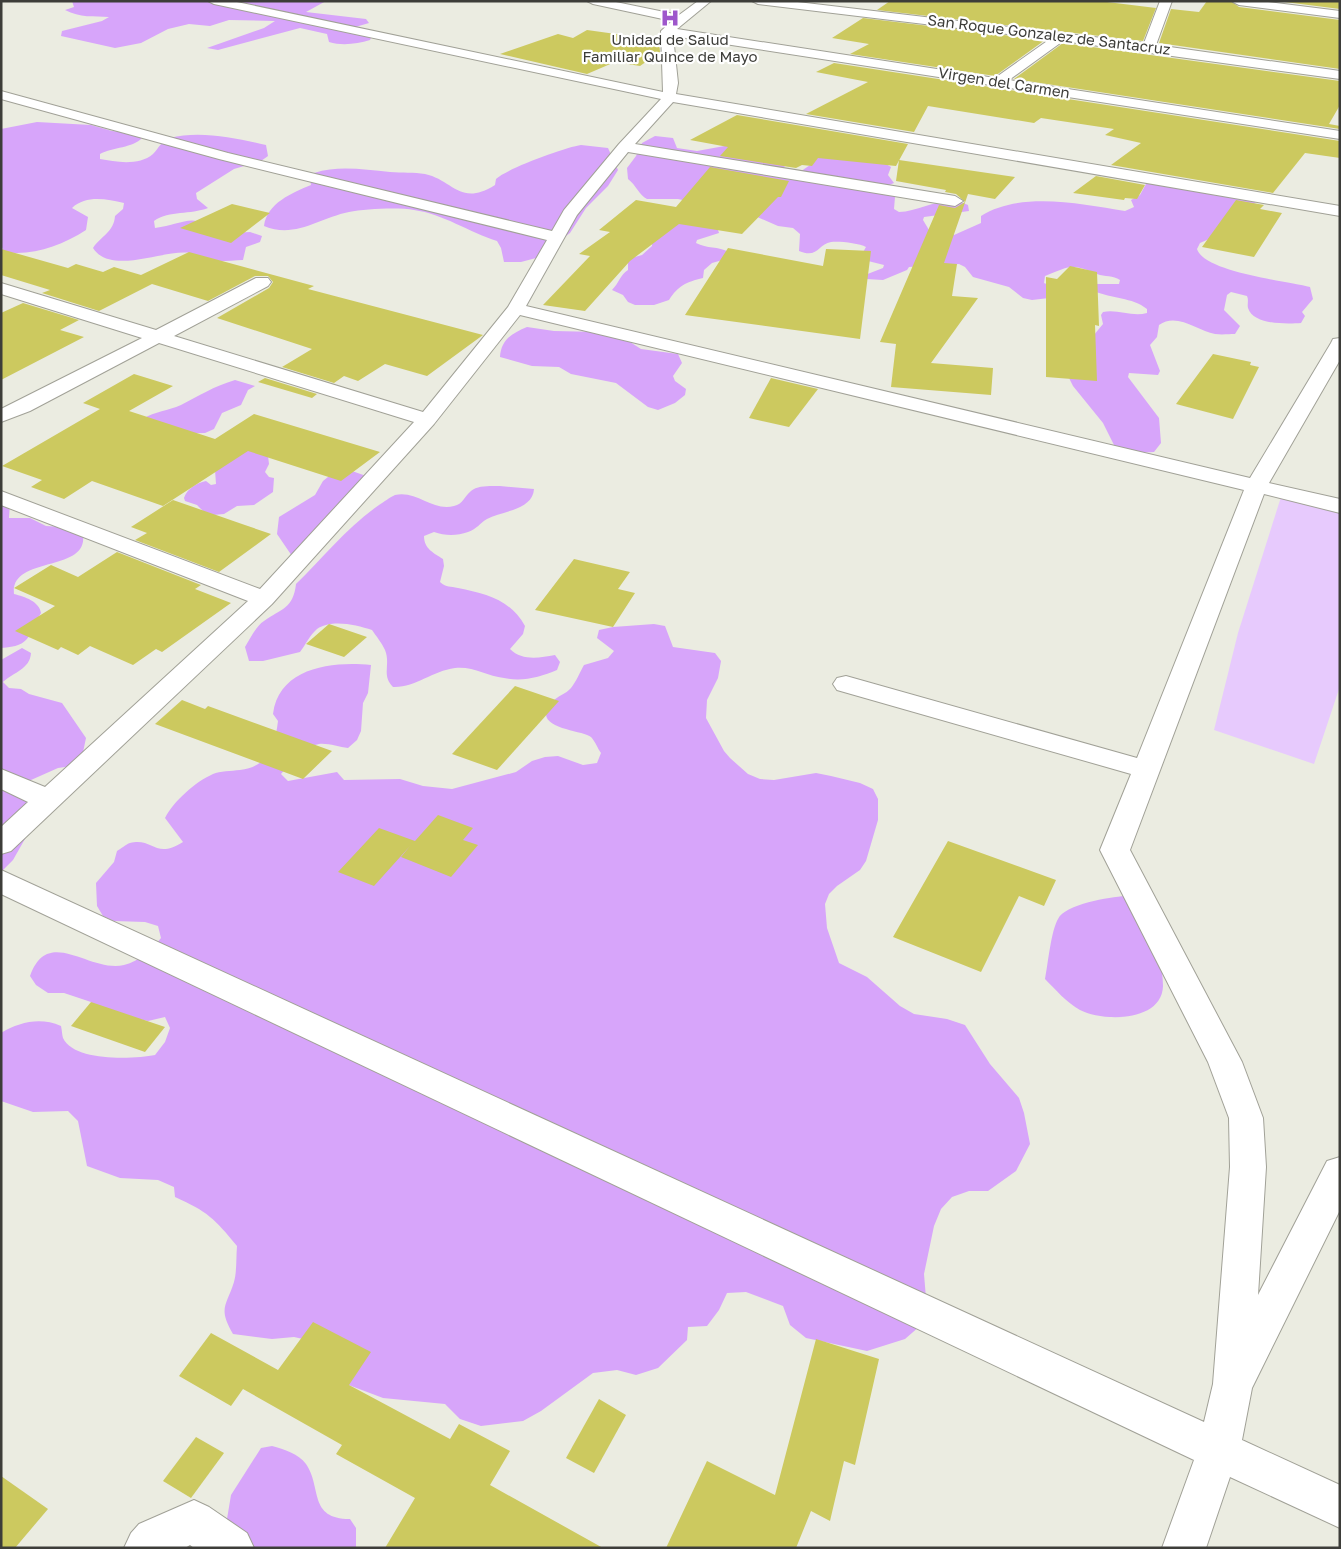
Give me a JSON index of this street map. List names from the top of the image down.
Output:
{
  "streets": {
    "street": ["San Roque Gonzalez de Santacruz", "Virgen del Carmen"]
  },
  "places": {
    "hospital": ["Unidad de Salud Familiar Quince de Mayo"]
  }
}
